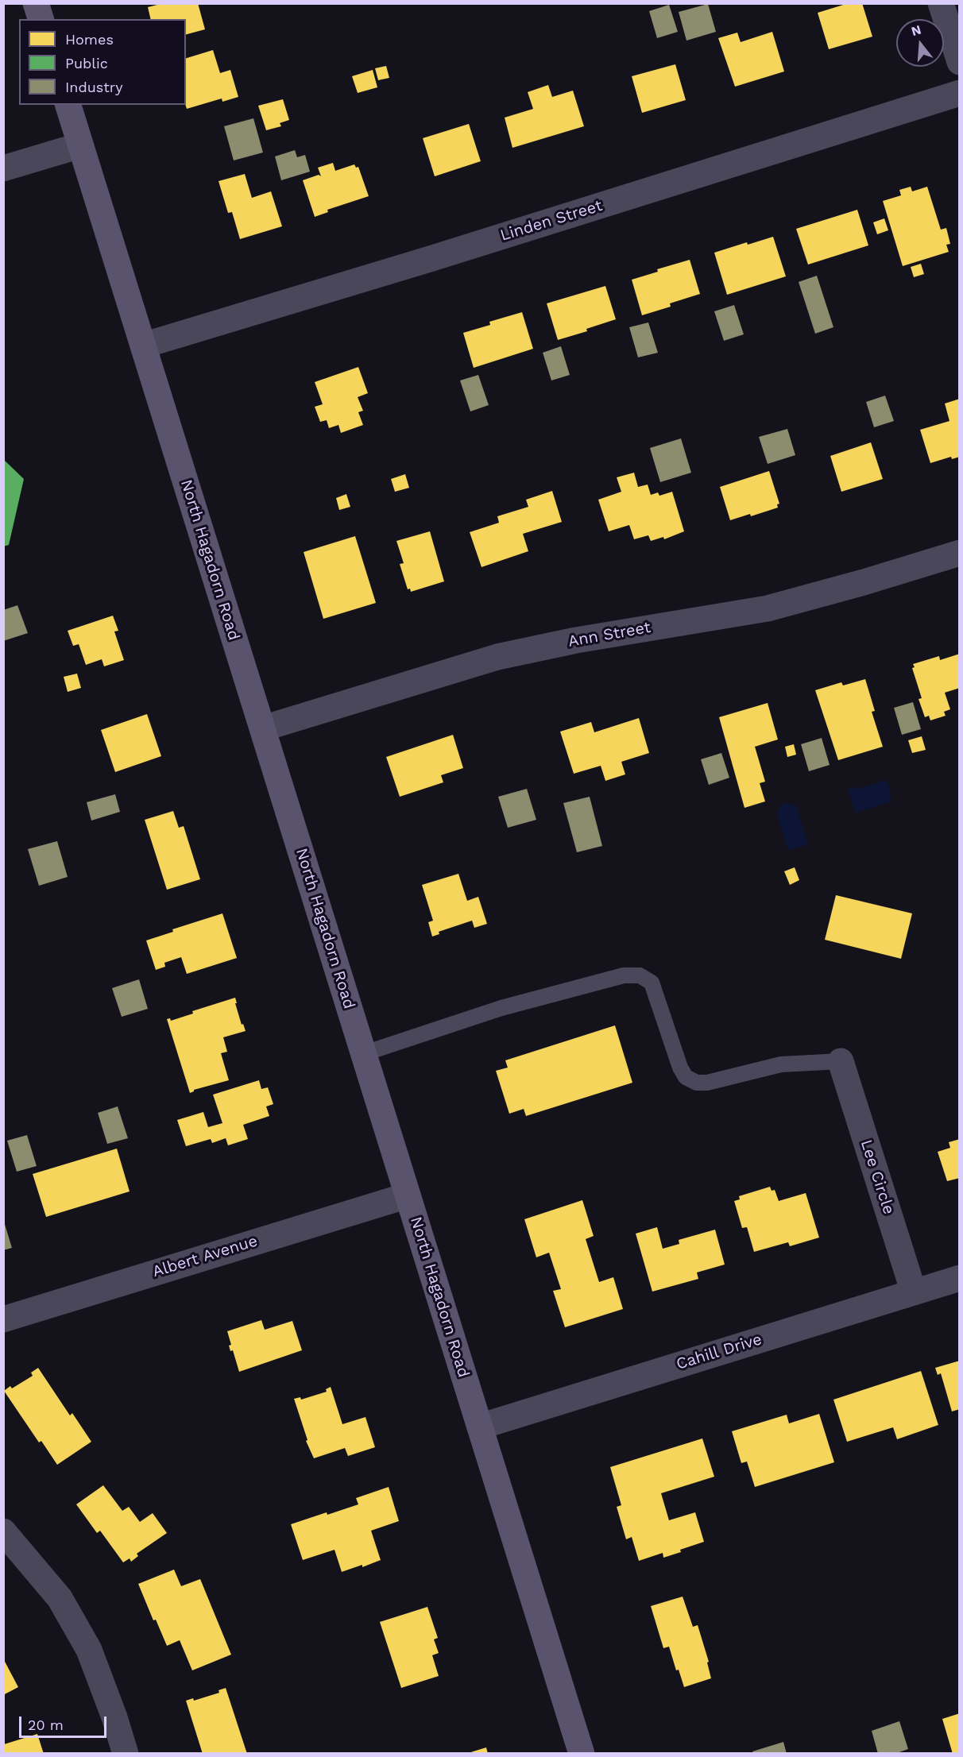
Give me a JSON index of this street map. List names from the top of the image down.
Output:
{
  "streets": {
    "street": [
      "Linden Street",
      "North Hagadorn Road",
      "Ann Street",
      "Lee Circle",
      "Albert Avenue",
      "Cahill Drive"
    ]
  },
  "crossings": [
    ["Linden Street", "North Hagadorn Road"],
    ["North Hagadorn Road", "Ann Street"],
    ["North Hagadorn Road", "Albert Avenue"],
    ["North Hagadorn Road", "Cahill Drive"],
    ["Lee Circle", "Cahill Drive"]
  ],
  "legend": ["Homes", "Public", "Industry"],
  "scale_bar": "20 m",
  "north": "top"
}
